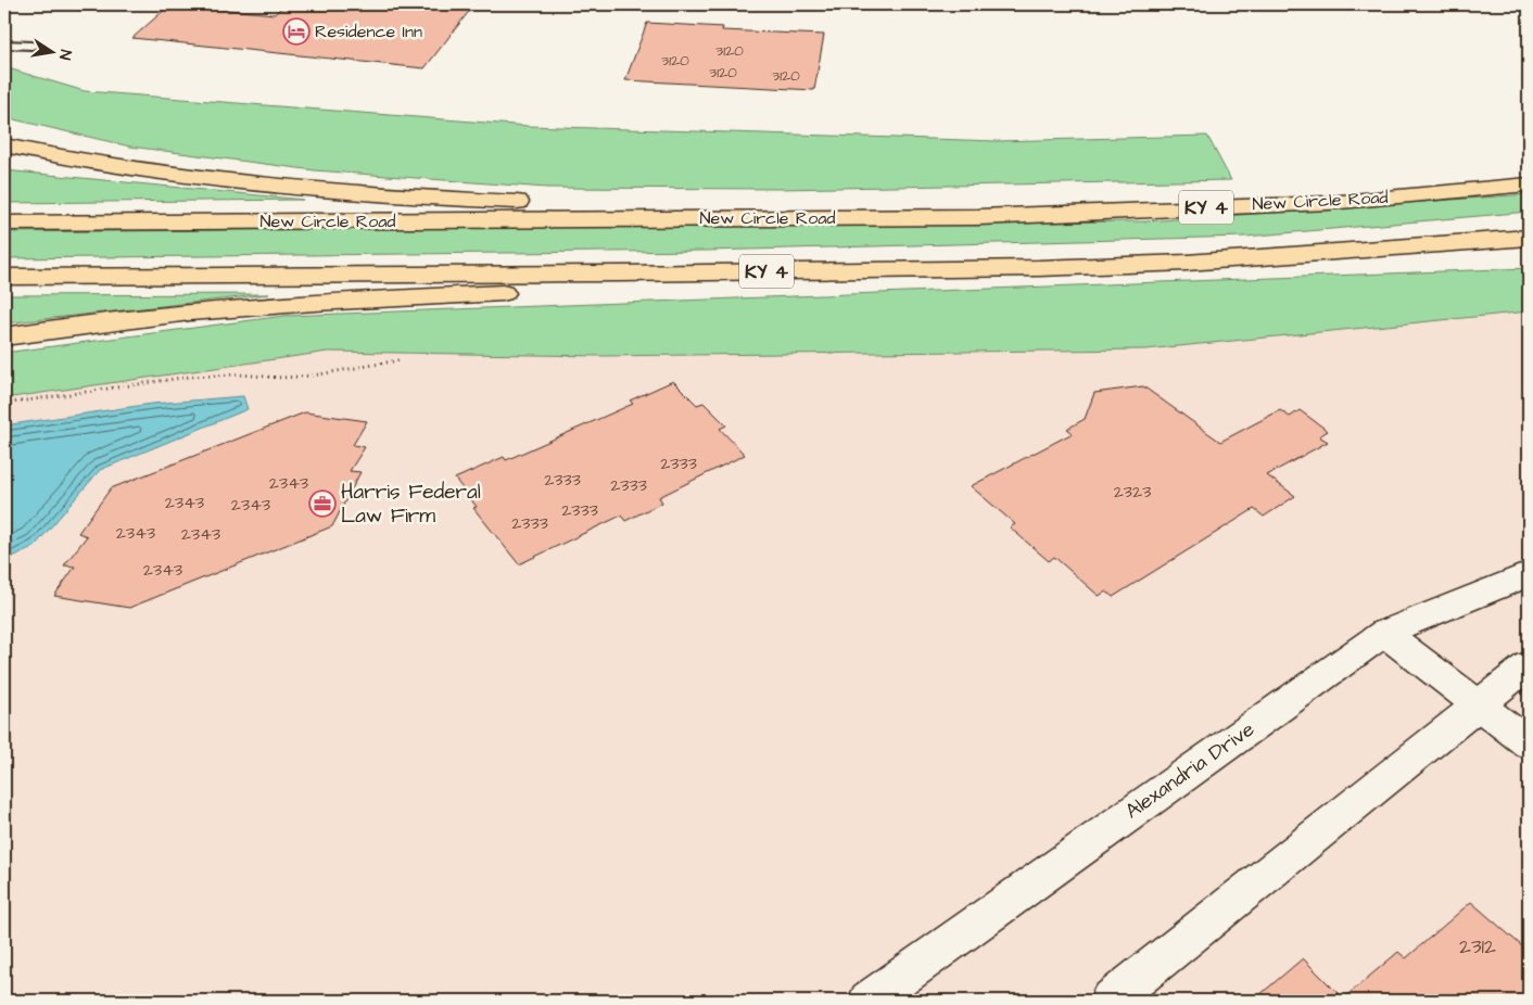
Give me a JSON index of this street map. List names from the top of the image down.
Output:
{
  "streets": {
    "highway": ["New Circle Road", "KY 4"],
    "street": ["Alexandria Drive"]
  },
  "places": {
    "hotel": ["Residence Inn"],
    "office": ["Harris Federal Law Firm"]
  },
  "house_numbers": [
    "3120",
    "3120",
    "3120",
    "3120",
    "2333",
    "2333",
    "2343",
    "2333",
    "2323",
    "2343",
    "2343",
    "2333",
    "2333",
    "2343",
    "2343",
    "2343",
    "2312"
  ],
  "north": "right"
}
